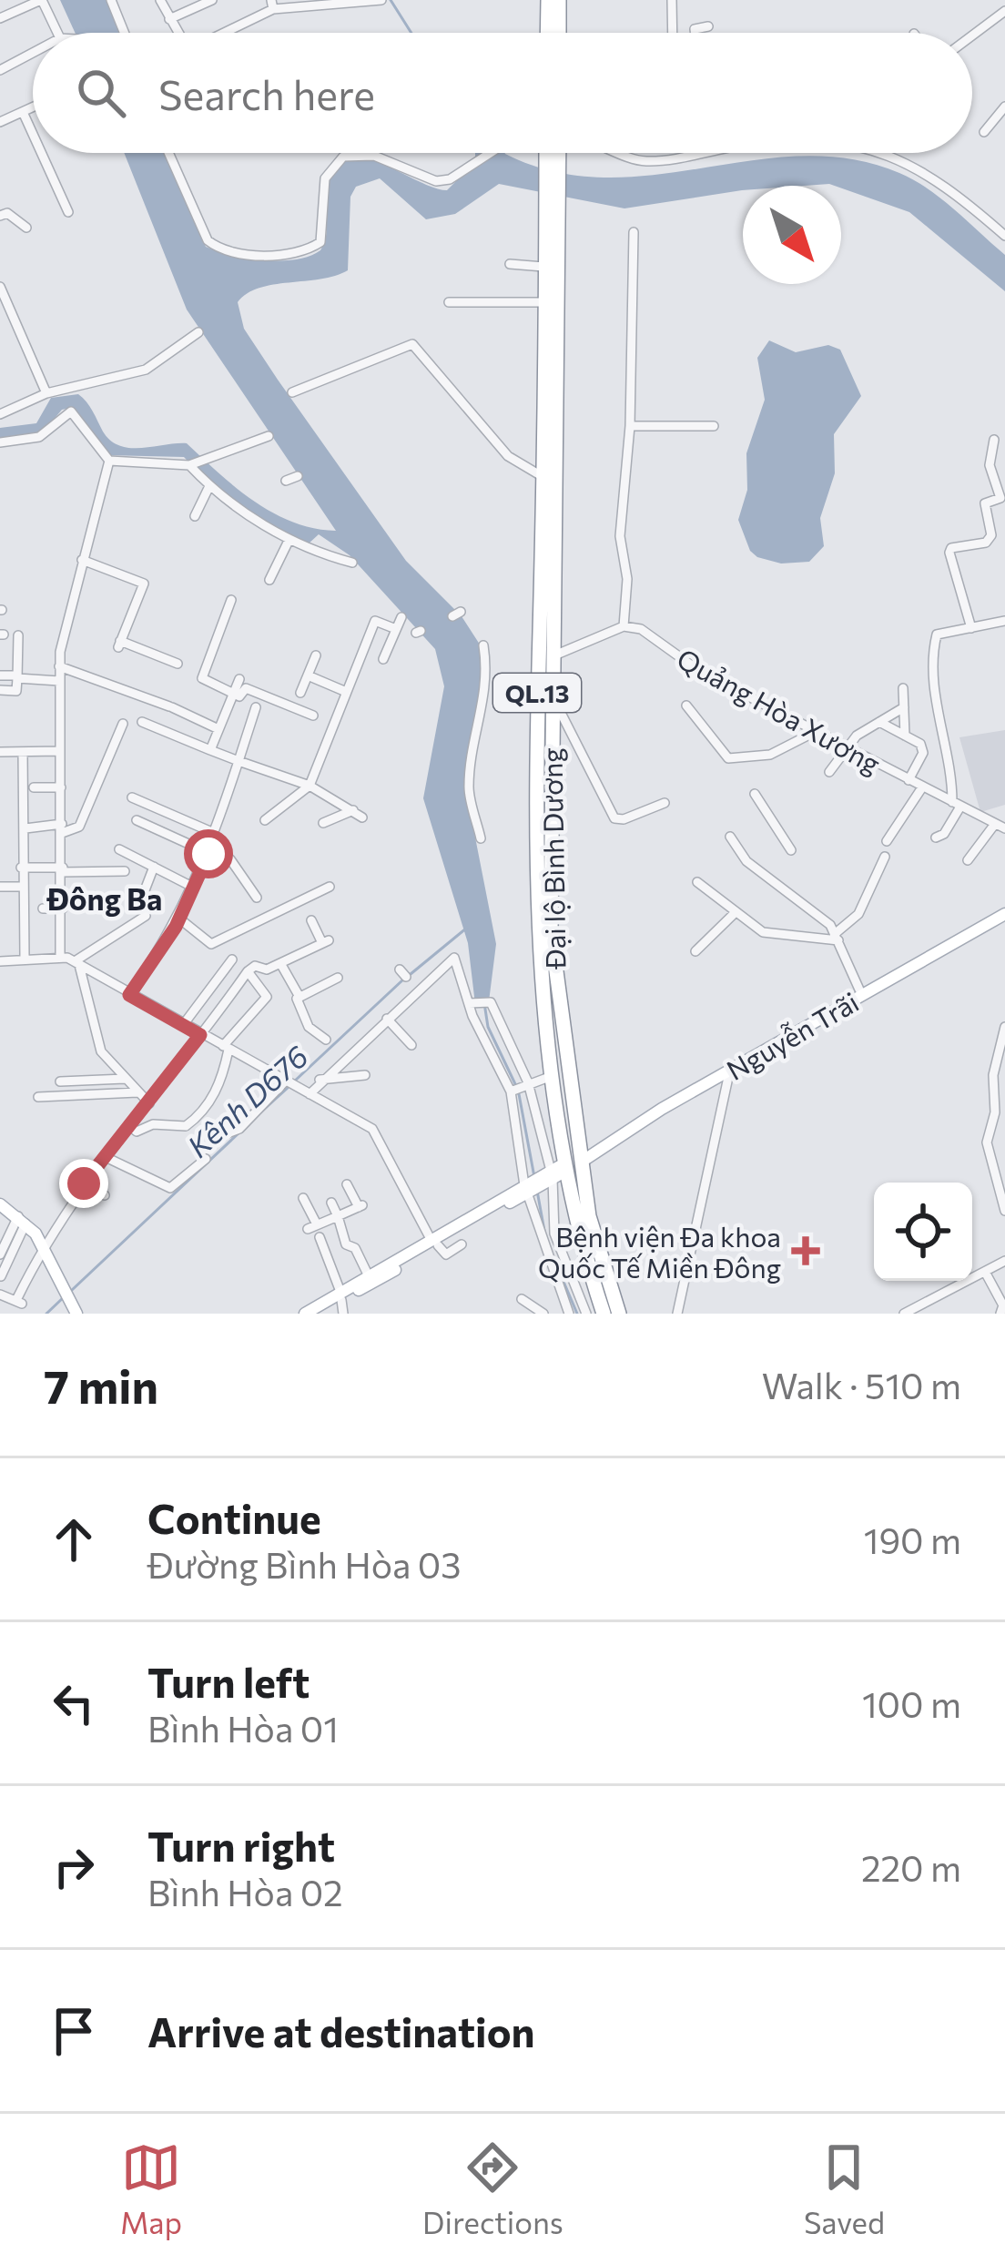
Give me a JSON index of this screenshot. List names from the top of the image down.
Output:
{
  "streets": {
    "highway": ["QL.13", "Đại lộ Bình Dương"],
    "main road": ["Nguyễn Trãi"],
    "street": ["Quảng Hòa Xương"]
  },
  "crossings": [
    ["Đại lộ Bình Dương", "Nguyễn Trãi"]
  ],
  "districts": ["Đông Ba"],
  "water": ["Kênh D676"],
  "places": {
    "health": ["Bệnh viện Đa khoa Quốc Tế Miền Đông"]
  },
  "north": "bottom right",
  "page": {
    "search": "Search here",
    "heading": ["7 min", "Walk · 510 m"],
    "list": [
      ["Continue", "Đường Bình Hòa 03", "190 m"],
      ["Turn left", "Bình Hòa 01", "100 m"],
      ["Turn right", "Bình Hòa 02", "220 m"],
      "Arrive at destination"
    ],
    "nav": ["Map", "Directions", "Saved"]
  }
}
